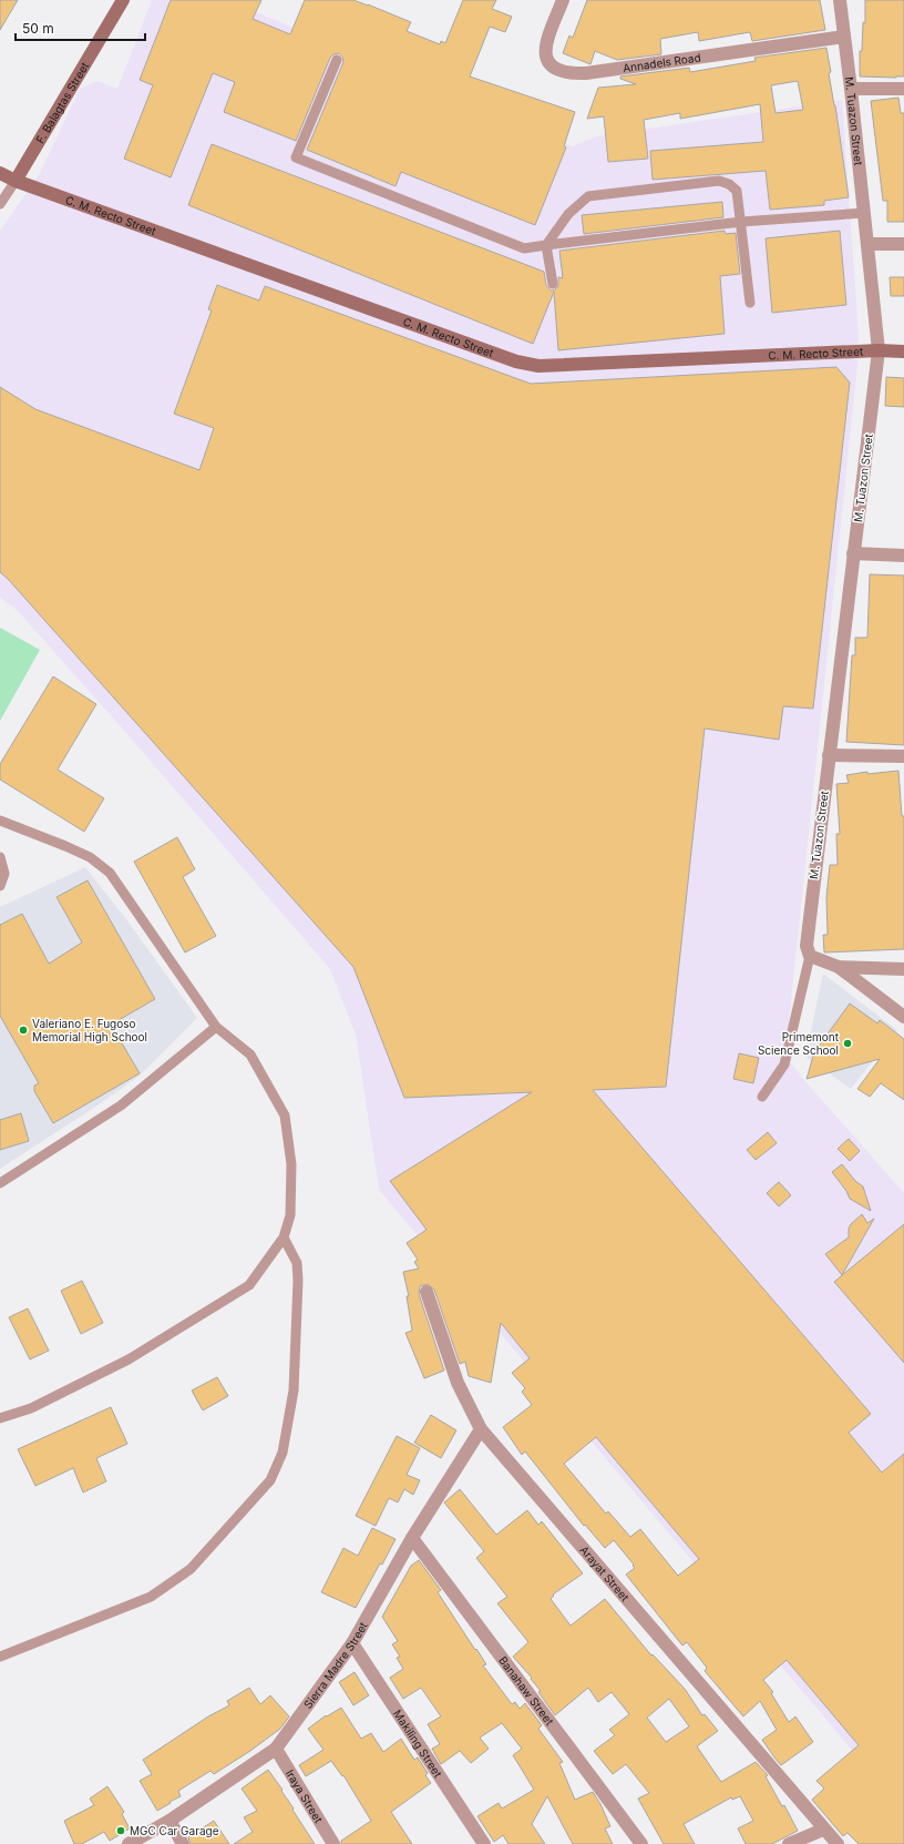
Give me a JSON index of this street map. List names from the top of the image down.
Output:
{
  "streets": {
    "street": [
      "Annadels Road",
      "F. Balagtas Street",
      "M. Tuazon Street",
      "C. M. Recto Street",
      "Arayat Street",
      "Sierra Madre Street",
      "Banahaw Street",
      "Makiling Street",
      "Iraya Street"
    ]
  },
  "crossings": [
    ["Annadels Road", "M. Tuazon Street"],
    ["F. Balagtas Street", "C. M. Recto Street"],
    ["M. Tuazon Street", "C. M. Recto Street"],
    ["Arayat Street", "Sierra Madre Street"],
    ["Sierra Madre Street", "Banahaw Street"],
    ["Sierra Madre Street", "Makiling Street"],
    ["Sierra Madre Street", "Iraya Street"]
  ],
  "places": ["Valeriano E. Fugoso Memorial High School", "Primemont Science School", "MGC Car Garage"],
  "scale_bar": "50 m"
}
